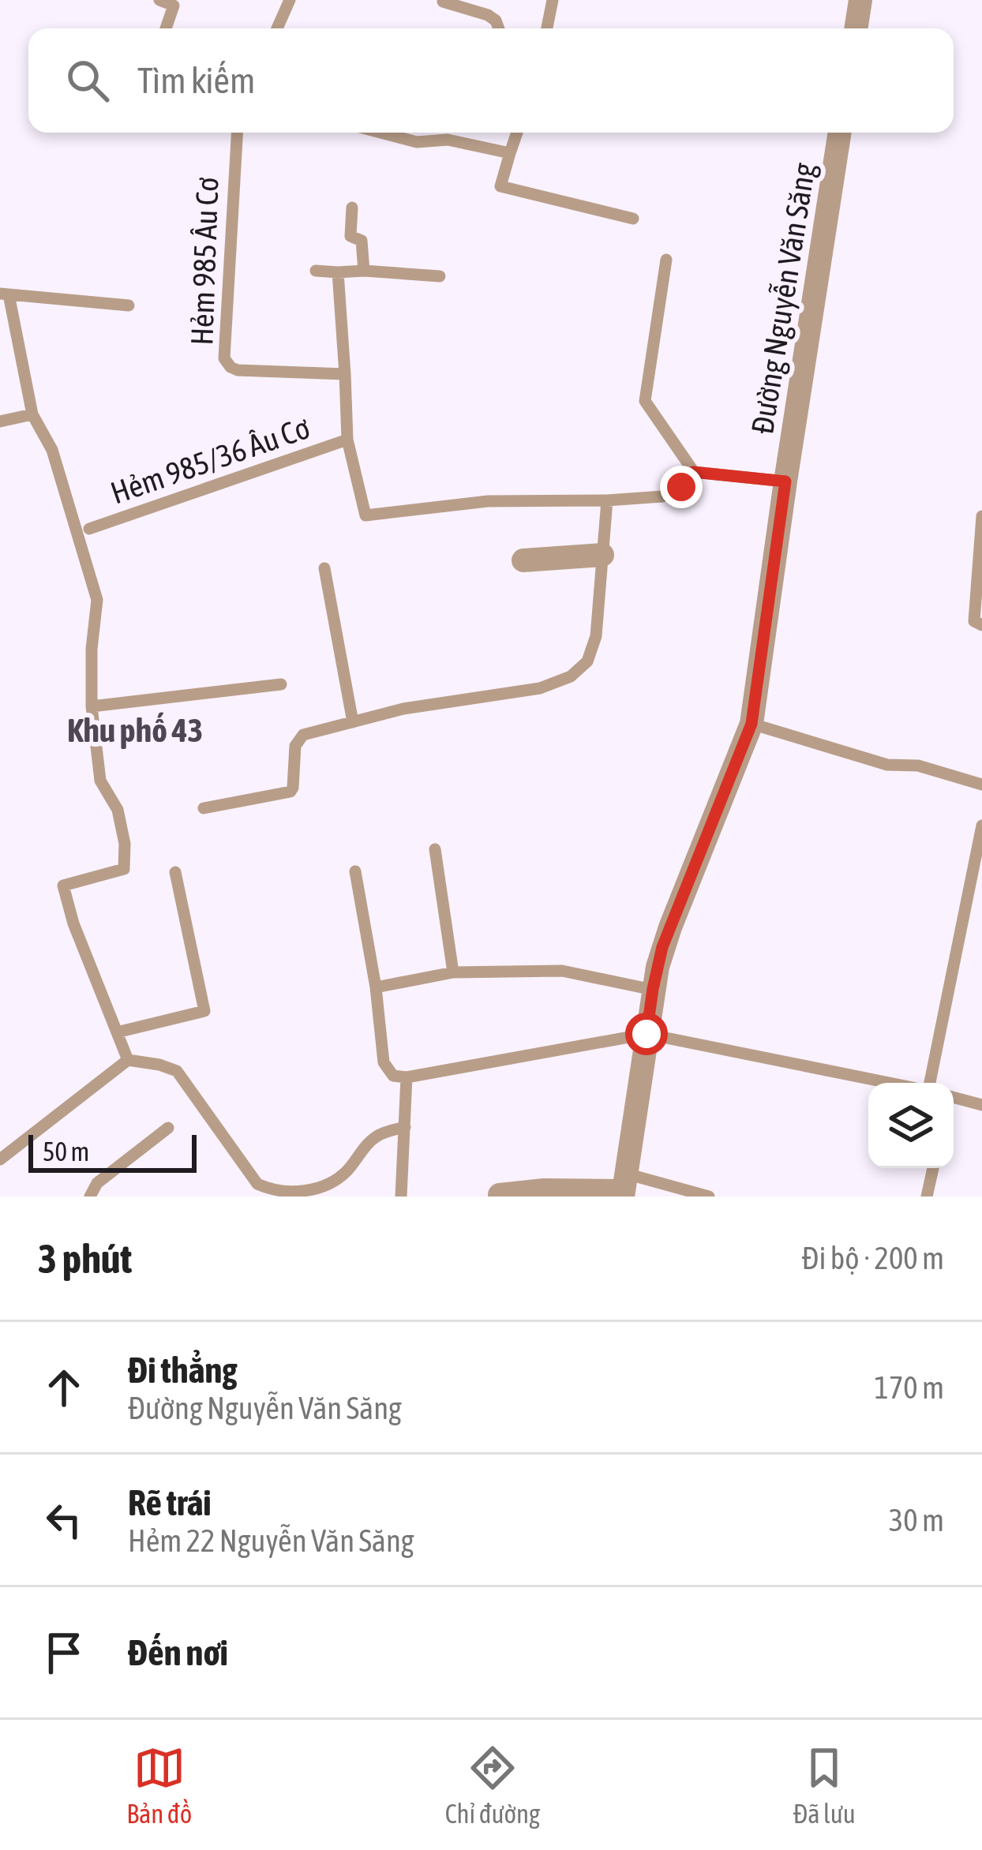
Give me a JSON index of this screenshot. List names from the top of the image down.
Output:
{
  "streets": {
    "street": ["Đường Nguyễn Văn Săng"],
    "lane": ["Hẻm 985 Âu Cơ", "Hẻm 985/36 Âu Cơ"]
  },
  "districts": ["Khu phố 43"],
  "scale_bar": "50 m",
  "page": {
    "search": "Tìm kiếm",
    "scale": "50 m",
    "heading": ["3 phút", "Đi bộ · 200 m"],
    "list": [
      ["Đi thẳng", "Đường Nguyễn Văn Săng", "170 m"],
      ["Rẽ trái", "Hẻm 22 Nguyễn Văn Săng", "30 m"],
      "Đến nơi"
    ],
    "nav": ["Bản đồ", "Chỉ đường", "Đã lưu"]
  }
}
